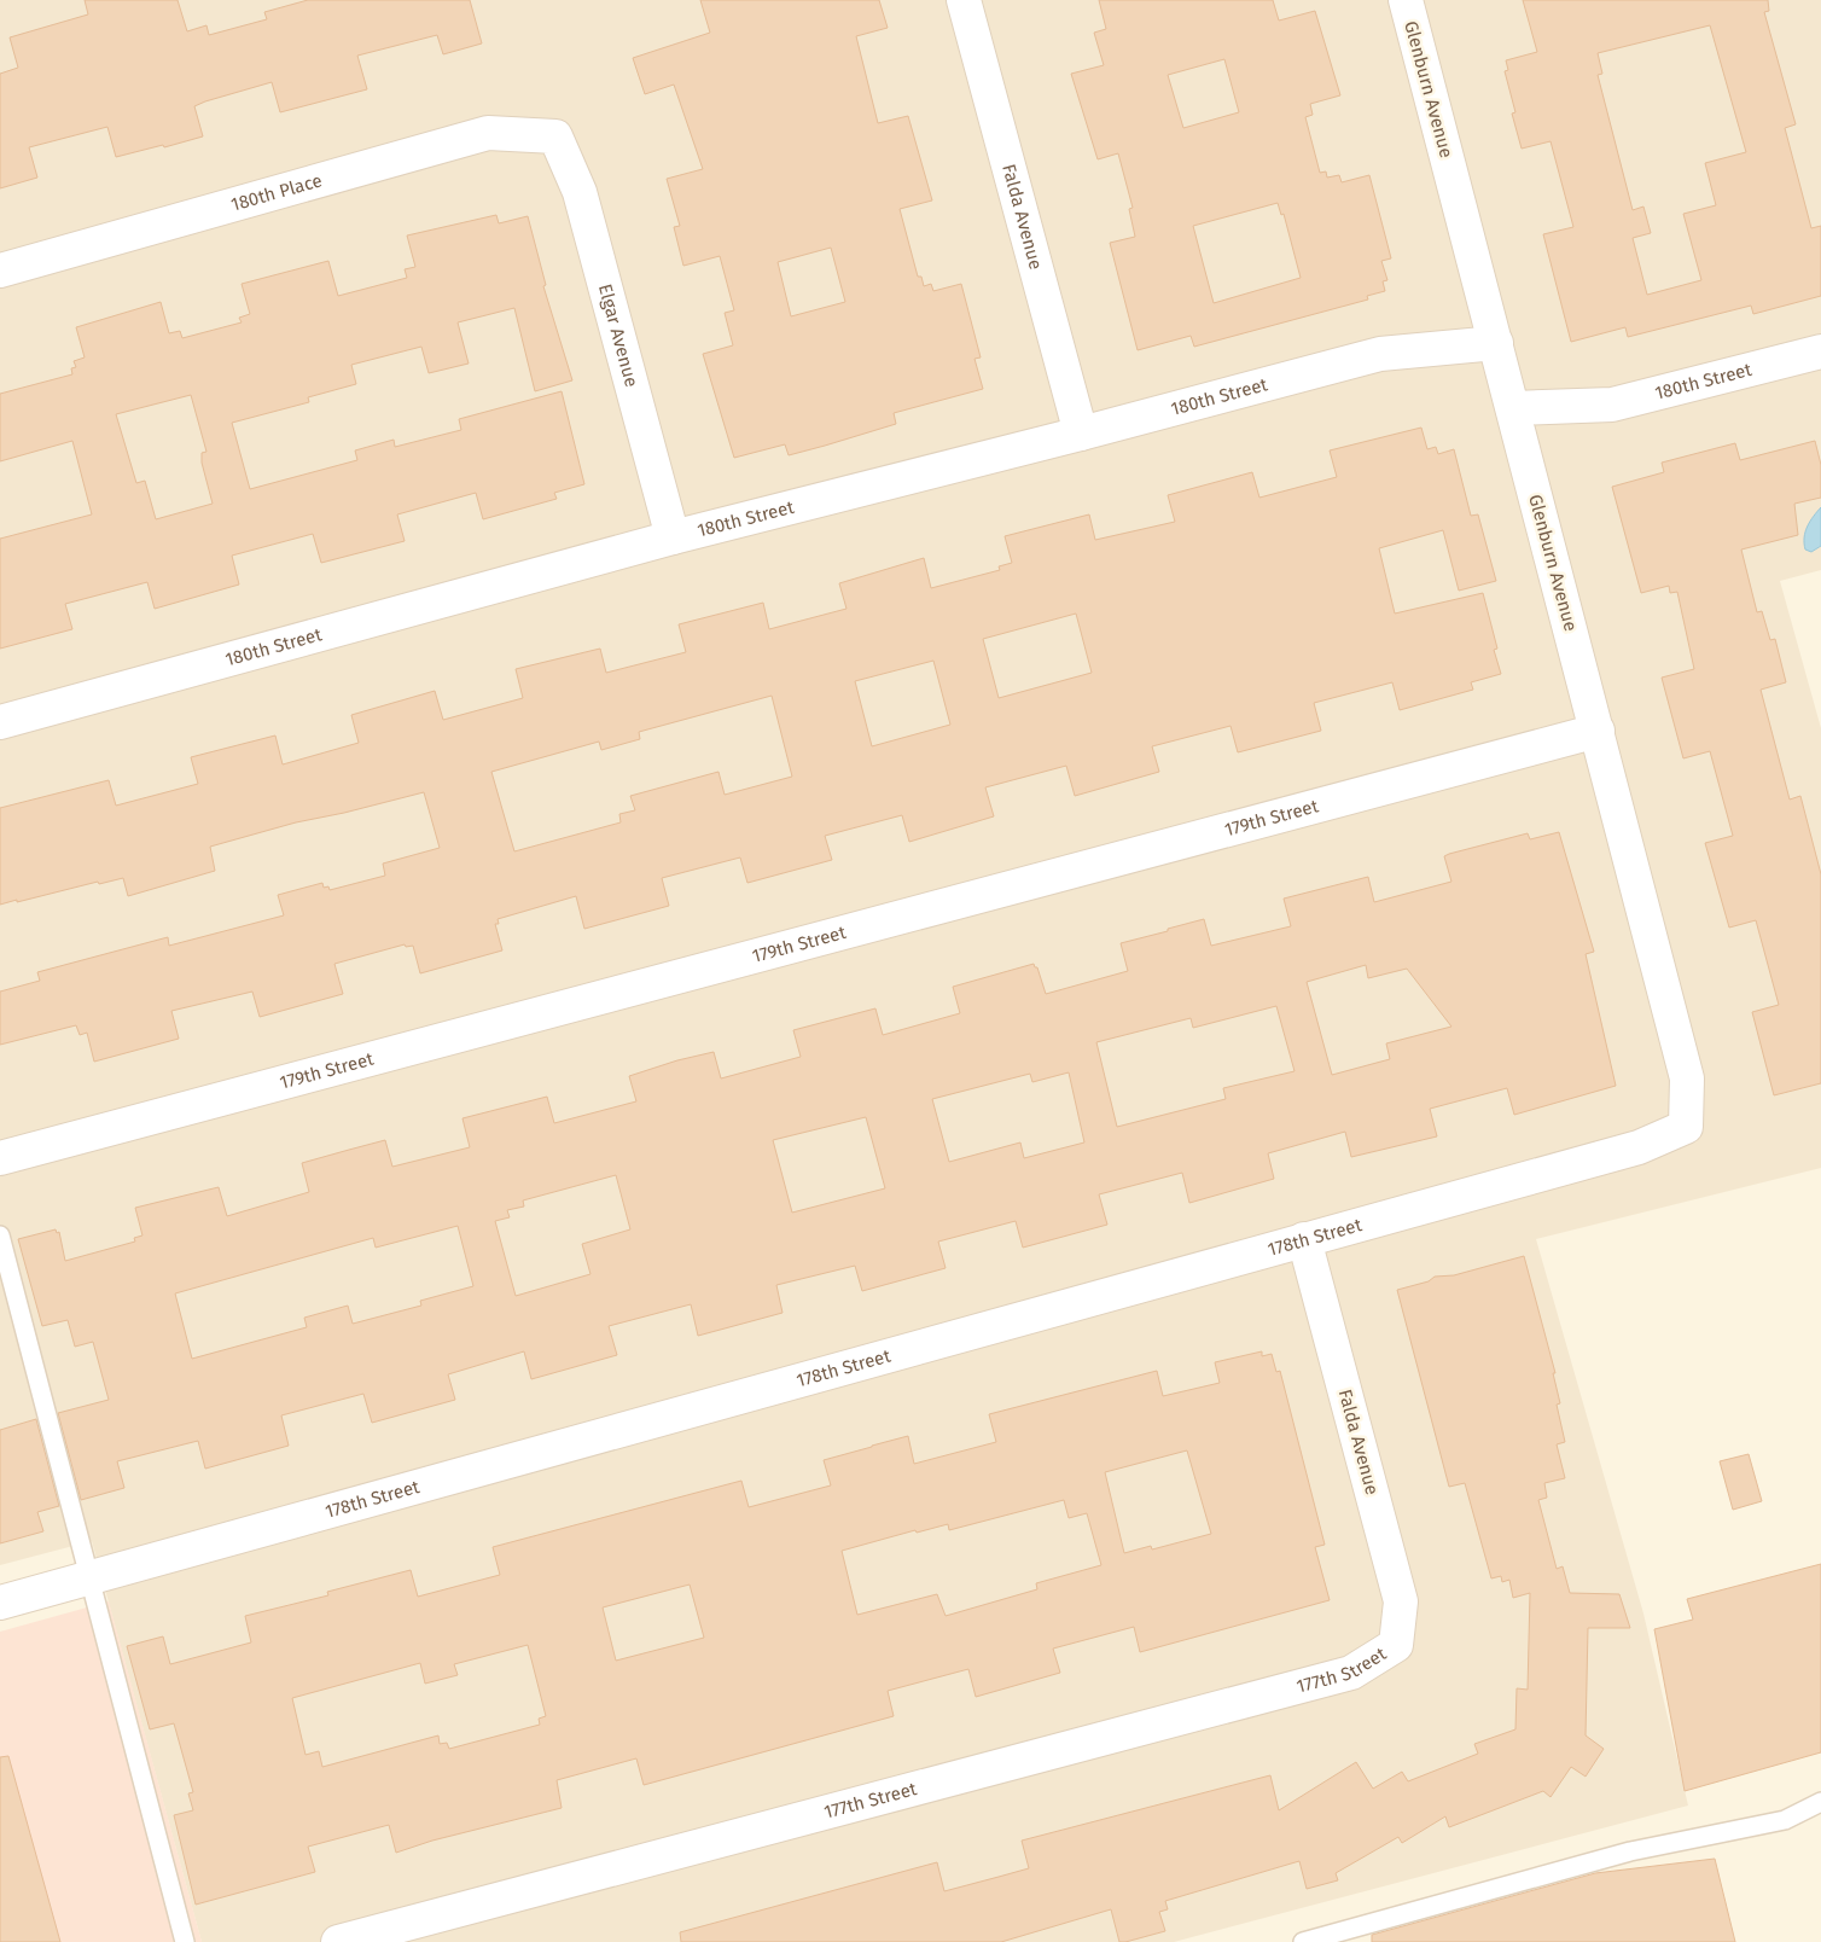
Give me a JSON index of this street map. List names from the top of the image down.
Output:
{
  "streets": {
    "street": [
      "Glenburn Avenue",
      "180th Place",
      "Falda Avenue",
      "Elgar Avenue",
      "180th Street",
      "179th Street",
      "178th Street",
      "177th Street"
    ]
  },
  "crossings": [
    ["Glenburn Avenue", "180th Street"],
    ["Glenburn Avenue", "179th Street"],
    ["Glenburn Avenue", "178th Street"],
    ["180th Place", "Elgar Avenue"],
    ["Falda Avenue", "180th Street"],
    ["Falda Avenue", "178th Street"],
    ["Falda Avenue", "177th Street"],
    ["Elgar Avenue", "180th Street"]
  ]
}
